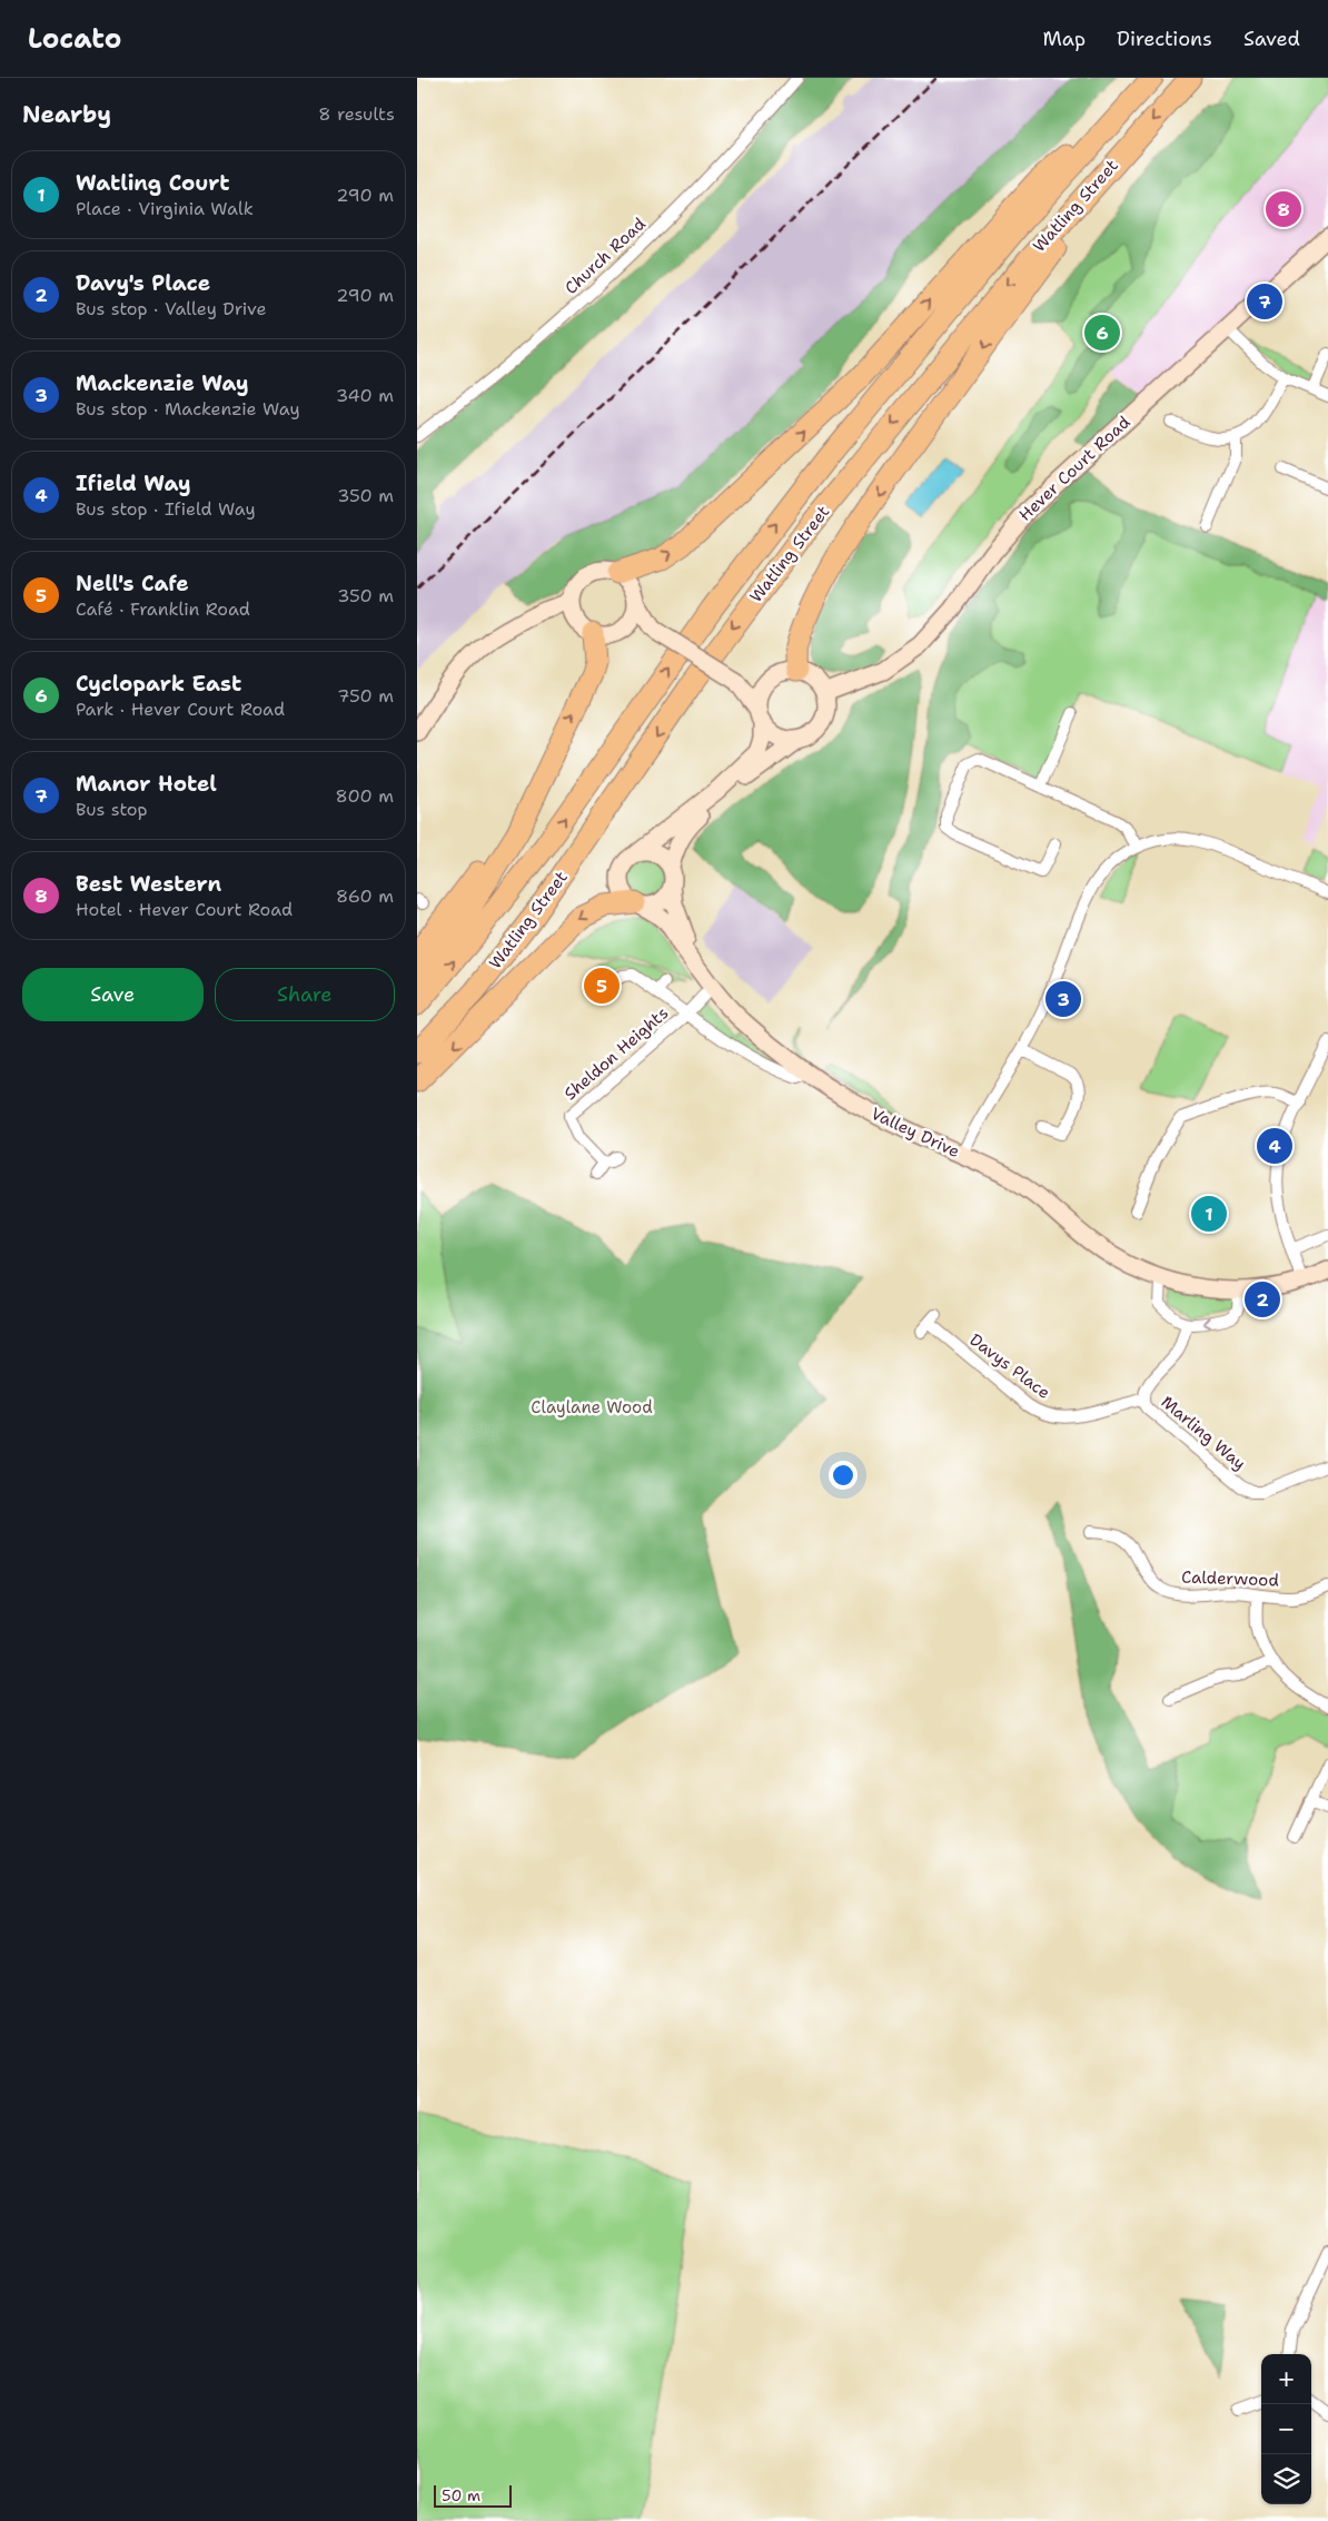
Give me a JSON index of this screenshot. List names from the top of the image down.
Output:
{
  "streets": {
    "highway": ["Watling Street"],
    "street": [
      "Church Road",
      "Hever Court Road",
      "Sheldon Heights",
      "Valley Drive",
      "Davys Place",
      "Marling Way",
      "Calderwood"
    ]
  },
  "crossings": [
    ["Davys Place", "Marling Way"]
  ],
  "parks": ["Claylane Wood"],
  "scale_bar": "50 m",
  "page": {
    "header": "Locato",
    "nav": ["Map", "Directions", "Saved"],
    "heading": ["Nearby", "8 results"],
    "list": [
      {
        "mark": "1",
        "name": "Watling Court",
        "note": "Place · Virginia Walk",
        "value": "290 m"
      },
      {
        "mark": "2",
        "name": "Davy's Place",
        "note": "Bus stop · Valley Drive",
        "value": "290 m"
      },
      {
        "mark": "3",
        "name": "Mackenzie Way",
        "note": "Bus stop · Mackenzie Way",
        "value": "340 m"
      },
      {
        "mark": "4",
        "name": "Ifield Way",
        "note": "Bus stop · Ifield Way",
        "value": "350 m"
      },
      {
        "mark": "5",
        "name": "Nell's Cafe",
        "note": "Café · Franklin Road",
        "value": "350 m"
      },
      {
        "mark": "6",
        "name": "Cyclopark East",
        "note": "Park · Hever Court Road",
        "value": "750 m"
      },
      {
        "mark": "7",
        "name": "Manor Hotel",
        "note": "Bus stop",
        "value": "800 m"
      },
      {
        "mark": "8",
        "name": "Best Western",
        "note": "Hotel · Hever Court Road",
        "value": "860 m"
      }
    ],
    "pins": [
      "8",
      "7",
      "6",
      "5",
      "3",
      "4",
      "1",
      "2"
    ],
    "buttons": ["Save", "Share"],
    "map_buttons": ["+", "−"],
    "scale": "50 m"
  }
}
